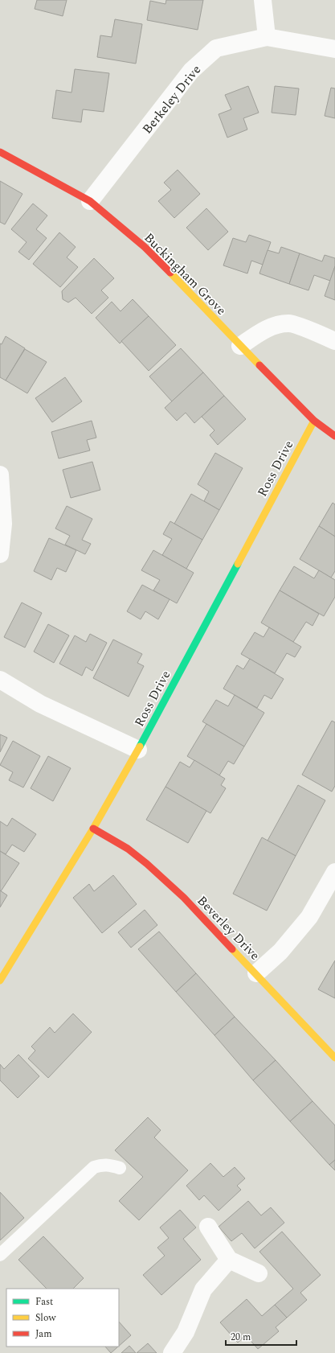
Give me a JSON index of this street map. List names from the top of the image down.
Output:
{
  "streets": {
    "street": [
      "Berkeley Drive",
      "Buckingham Grove",
      "Ross Drive",
      "Beverley Drive"
    ]
  },
  "crossings": [
    ["Berkeley Drive", "Buckingham Grove"],
    ["Buckingham Grove", "Ross Drive"],
    ["Ross Drive", "Beverley Drive"]
  ],
  "legend": ["Fast", "Slow", "Jam"],
  "scale_bar": "20 m"
}
